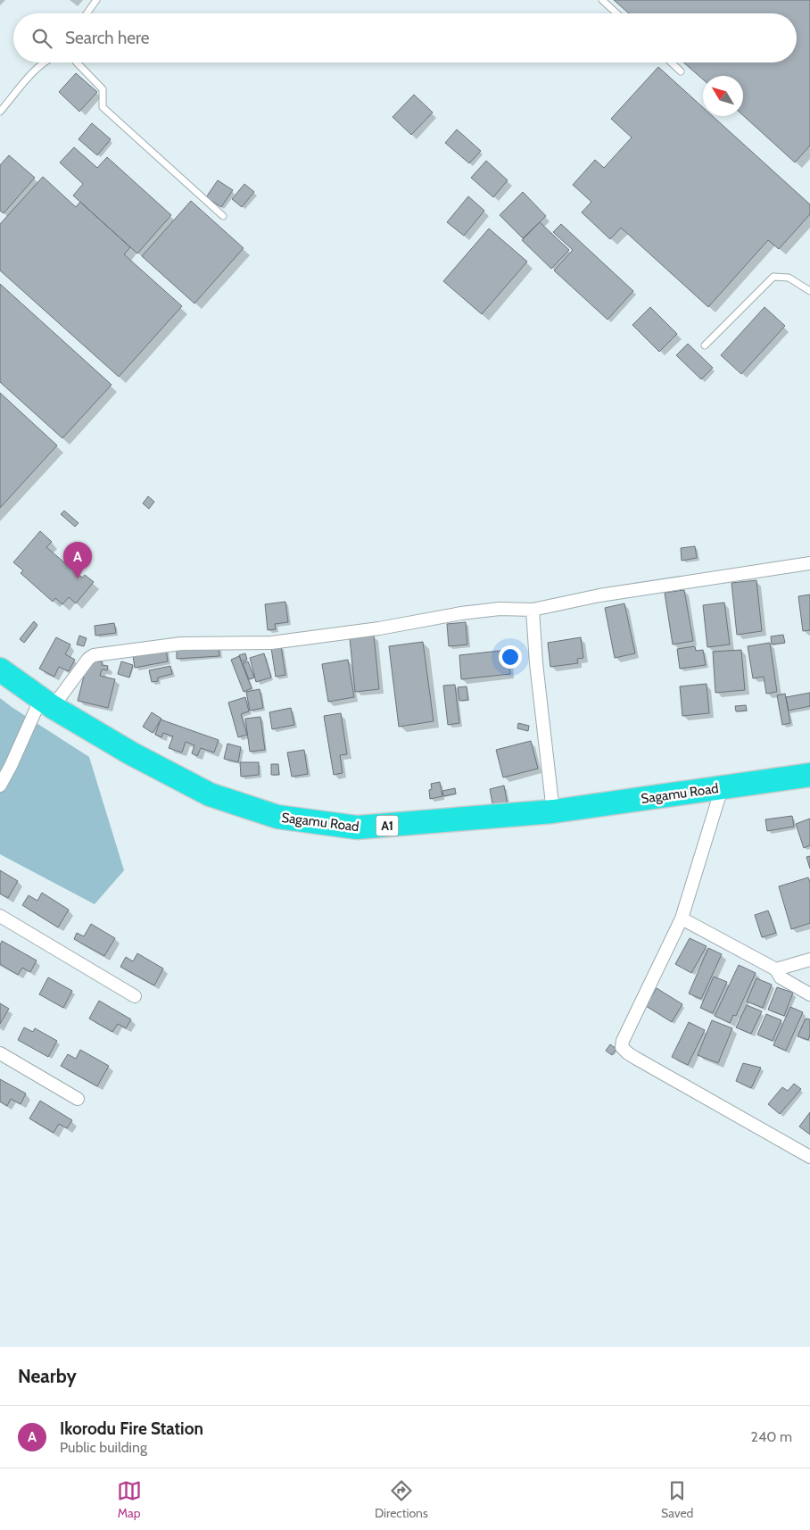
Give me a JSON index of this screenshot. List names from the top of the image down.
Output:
{
  "streets": {
    "highway": ["Sagamu Road", "A1"]
  },
  "north": "top left",
  "page": {
    "search": "Search here",
    "pins": "A",
    "heading": "Nearby",
    "list": [
      {
        "mark": "A",
        "name": "Ikorodu Fire Station",
        "note": "Public building",
        "value": "240 m"
      }
    ],
    "nav": ["Map", "Directions", "Saved"]
  }
}
